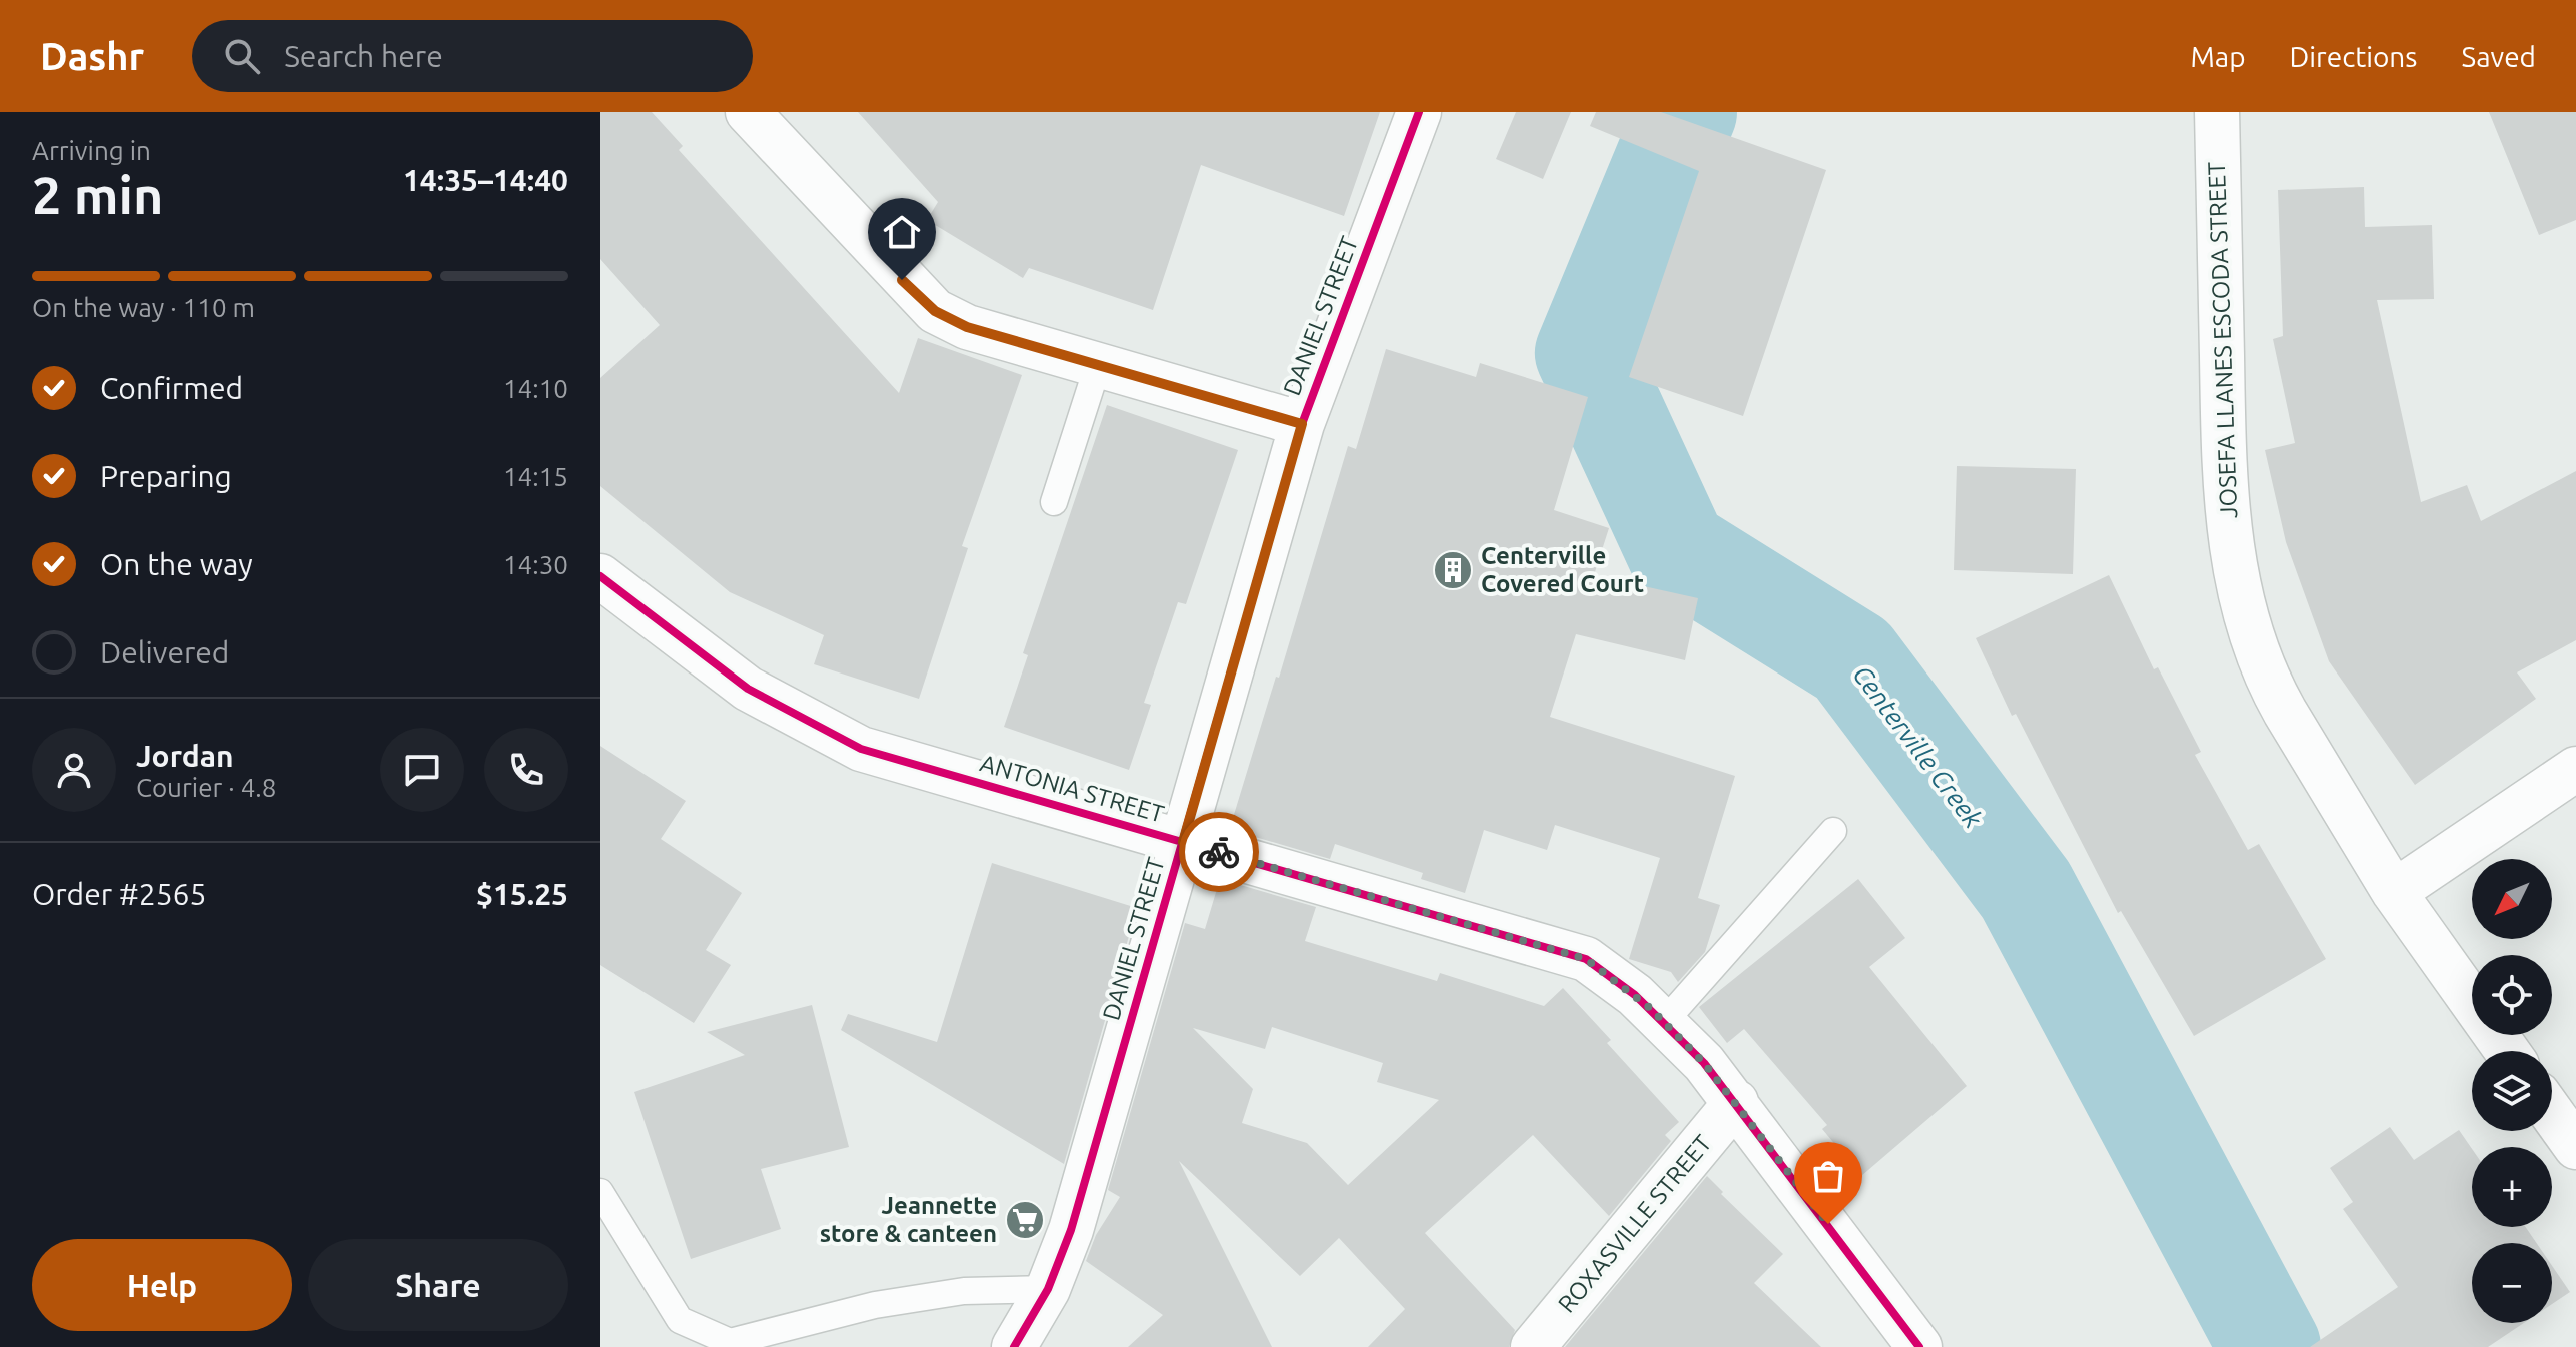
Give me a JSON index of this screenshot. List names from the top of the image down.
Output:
{
  "streets": {
    "street": [
      "DANIEL STREET",
      "JOSEFA LLANES ESCODA STREET",
      "ANTONIA STREET",
      "ROXASVILLE STREET"
    ]
  },
  "crossings": [
    ["DANIEL STREET", "ANTONIA STREET"],
    ["ANTONIA STREET", "ROXASVILLE STREET"]
  ],
  "water": ["Centerville Creek"],
  "places": {
    "building": ["Centerville Covered Court"],
    "supermarket": ["Jeannette store & canteen"]
  },
  "north": "bottom left",
  "page": {
    "header": "Dashr",
    "search": "Search here",
    "nav": ["Map", "Directions", "Saved"],
    "heading": ["2 min", "Arriving in", "14:35–14:40"],
    "panel": [
      "Jordan",
      "Courier · 4.8",
      "Order #2565",
      "$15.25"
    ],
    "bar": "On the way · 110 m",
    "list": [
      ["Confirmed", "14:10"],
      ["Preparing", "14:15"],
      ["On the way", "14:30"],
      "Delivered"
    ],
    "map_buttons": ["+", "−"],
    "buttons": ["Help", "Share"]
  }
}
